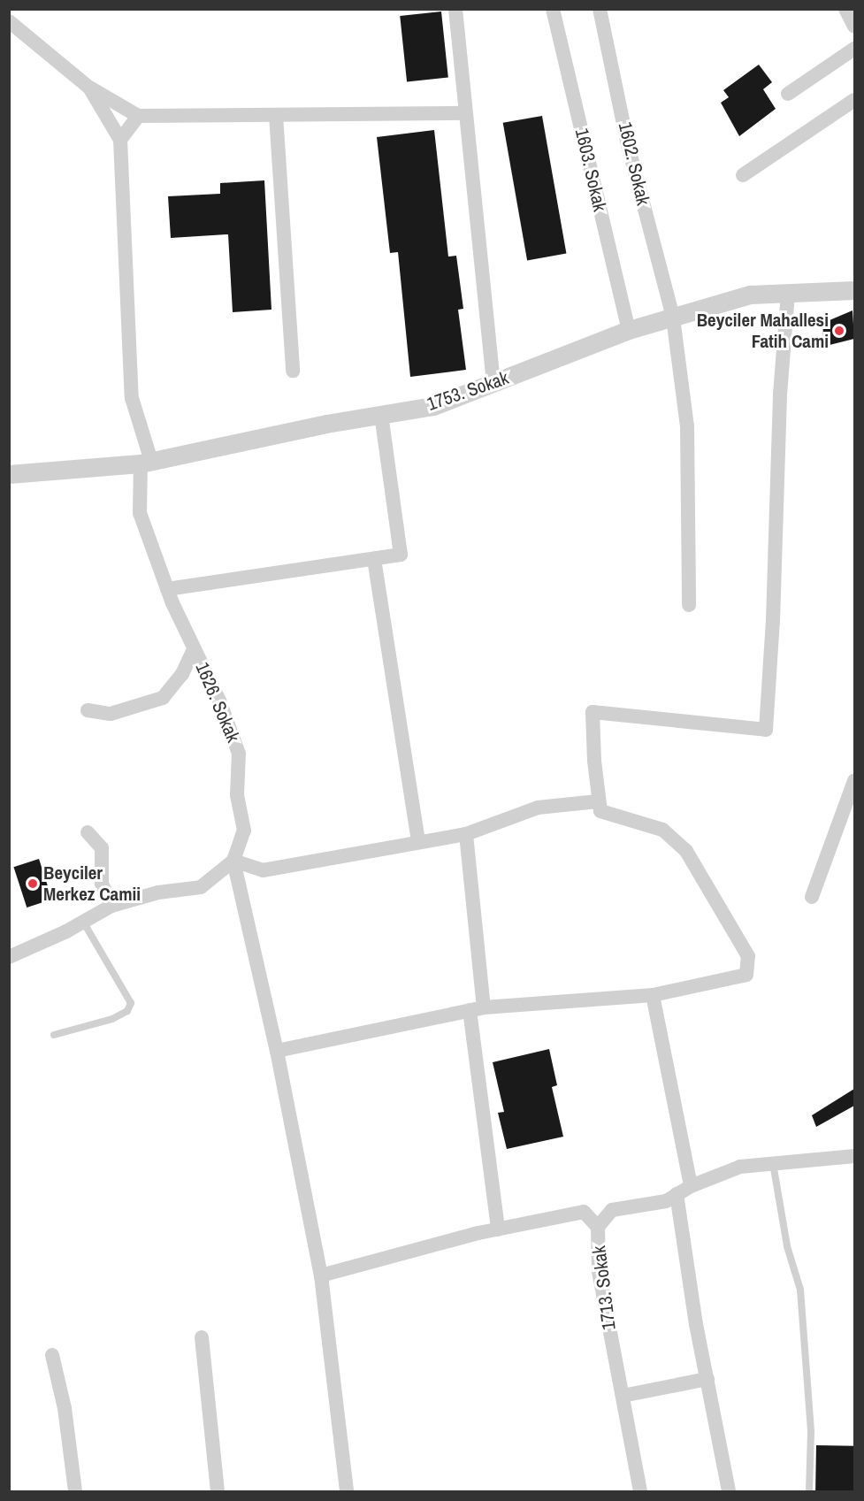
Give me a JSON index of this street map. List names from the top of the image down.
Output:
{
  "streets": {
    "street": [
      "1602. Sokak",
      "1603. Sokak",
      "1753. Sokak",
      "1626. Sokak",
      "1713. Sokak"
    ]
  },
  "crossings": [
    ["1602. Sokak", "1753. Sokak"],
    ["1603. Sokak", "1753. Sokak"],
    ["1753. Sokak", "1626. Sokak"]
  ],
  "places": ["Beyciler Mahallesi Fatih Cami", "Beyciler Merkez Camii"]
}
